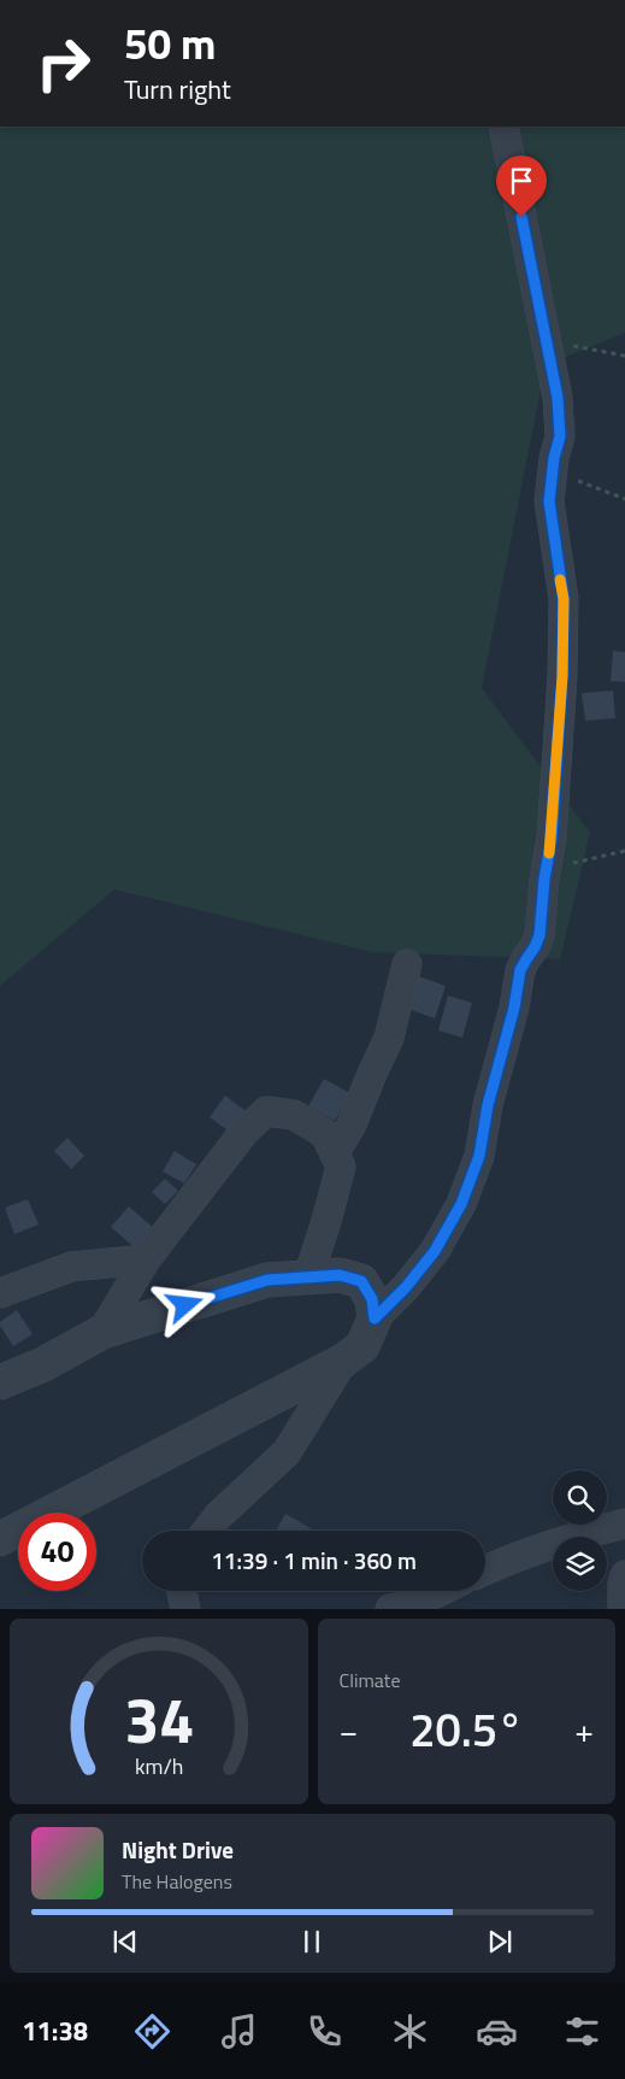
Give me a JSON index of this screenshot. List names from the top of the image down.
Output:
{
  "page": {
    "turn": ["50 m", "Turn right"],
    "limit": "40",
    "trip": "11:39 · 1 min · 360 m",
    "tile": "Climate",
    "heat": ["−", "20.5°", "+"],
    "song": ["Night Drive", "The Halogens"],
    "tabs": "11:38",
    "gauge": ["34", "km/h"]
  }
}
